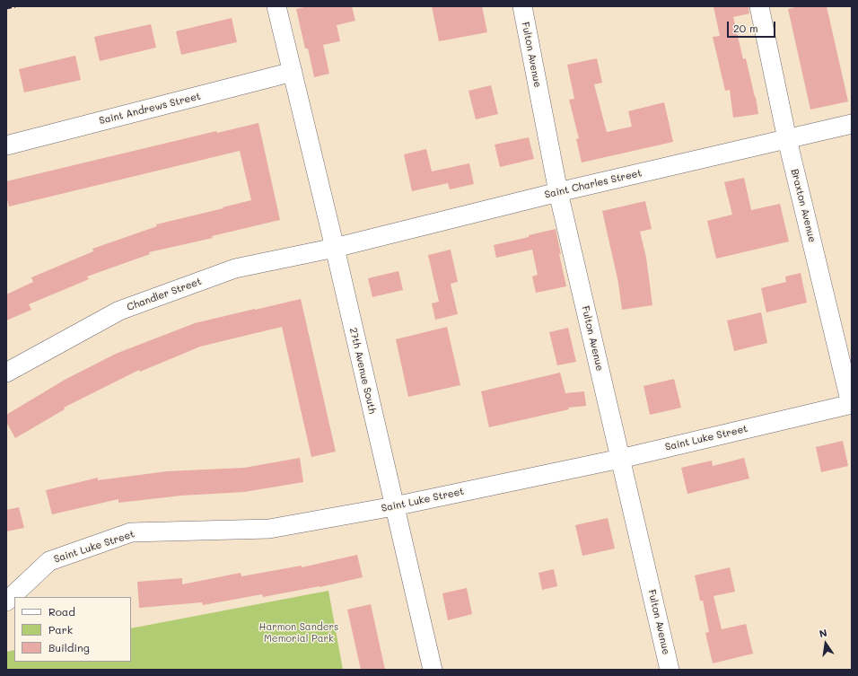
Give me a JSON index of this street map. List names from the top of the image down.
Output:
{
  "streets": {
    "street": [
      "Fulton Avenue",
      "Saint Andrews Street",
      "Saint Charles Street",
      "Braxton Avenue",
      "Chandler Street",
      "27th Avenue South",
      "Saint Luke Street"
    ]
  },
  "crossings": [
    ["Fulton Avenue", "Saint Charles Street"],
    ["Fulton Avenue", "Saint Luke Street"],
    ["Saint Andrews Street", "27th Avenue South"],
    ["Saint Charles Street", "Braxton Avenue"],
    ["Saint Charles Street", "Chandler Street"],
    ["Saint Charles Street", "27th Avenue South"],
    ["Braxton Avenue", "Saint Luke Street"],
    ["Chandler Street", "27th Avenue South"],
    ["27th Avenue South", "Saint Luke Street"]
  ],
  "parks": ["Harmon Sanders Memorial Park"],
  "legend": ["Road", "Park", "Building"],
  "scale_bar": "20 m",
  "north": "top"
}
